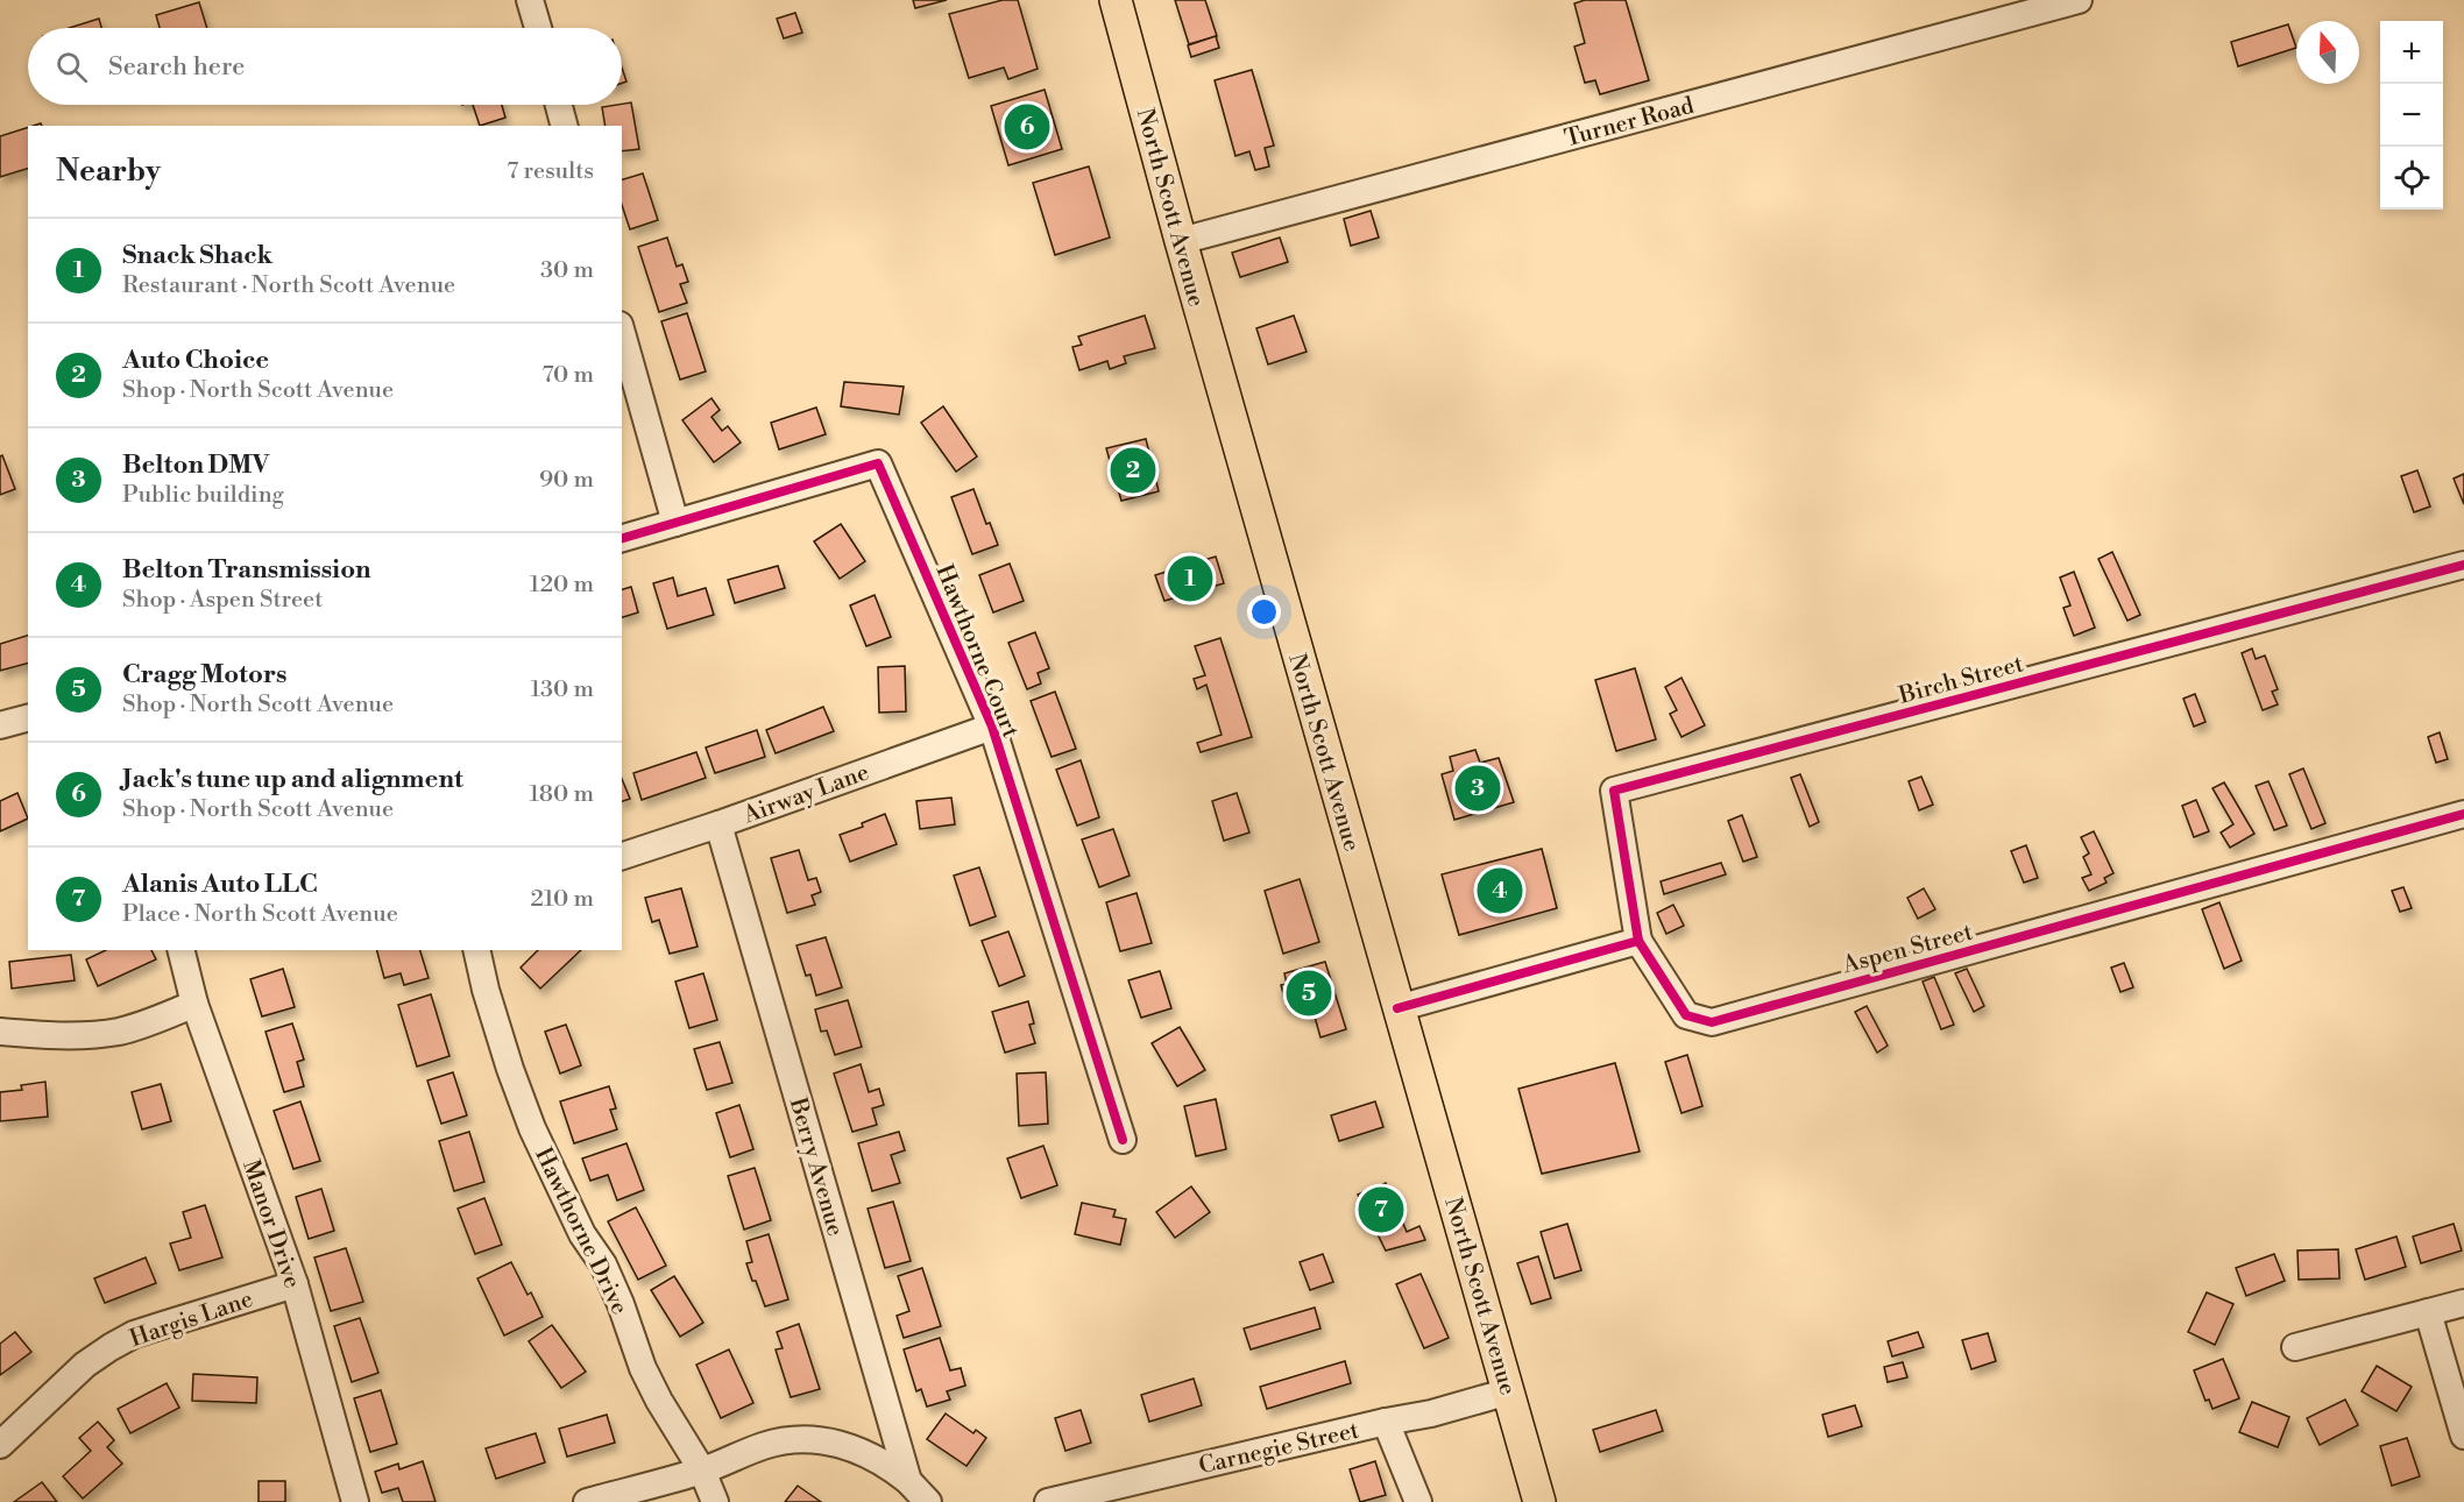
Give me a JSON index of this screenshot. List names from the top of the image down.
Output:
{
  "streets": {
    "main road": ["North Scott Avenue"],
    "street": [
      "Turner Road",
      "Hawthorne Court",
      "Birch Street",
      "Airway Lane",
      "Aspen Street",
      "Berry Avenue",
      "Manor Drive",
      "Hawthorne Drive",
      "Hargis Lane",
      "Carnegie Street"
    ]
  },
  "crossings": [
    ["Turner Road", "North Scott Avenue"],
    ["North Scott Avenue", "Carnegie Street"],
    ["Hawthorne Court", "Airway Lane"],
    ["Birch Street", "Aspen Street"],
    ["Airway Lane", "Berry Avenue"],
    ["Manor Drive", "Hargis Lane"]
  ],
  "north": "top",
  "page": {
    "map_buttons": ["+", "−"],
    "search": "Search here",
    "pins": [
      "6",
      "2",
      "1",
      "3",
      "4",
      "5",
      "7"
    ],
    "heading": ["Nearby", "7 results"],
    "list": [
      {
        "mark": "1",
        "name": "Snack Shack",
        "note": "Restaurant · North Scott Avenue",
        "value": "30 m"
      },
      {
        "mark": "2",
        "name": "Auto Choice",
        "note": "Shop · North Scott Avenue",
        "value": "70 m"
      },
      {
        "mark": "3",
        "name": "Belton DMV",
        "note": "Public building",
        "value": "90 m"
      },
      {
        "mark": "4",
        "name": "Belton Transmission",
        "note": "Shop · Aspen Street",
        "value": "120 m"
      },
      {
        "mark": "5",
        "name": "Cragg Motors",
        "note": "Shop · North Scott Avenue",
        "value": "130 m"
      },
      {
        "mark": "6",
        "name": "Jack's tune up and alignment",
        "note": "Shop · North Scott Avenue",
        "value": "180 m"
      },
      {
        "mark": "7",
        "name": "Alanis Auto LLC",
        "note": "Place · North Scott Avenue",
        "value": "210 m"
      }
    ]
  }
}
